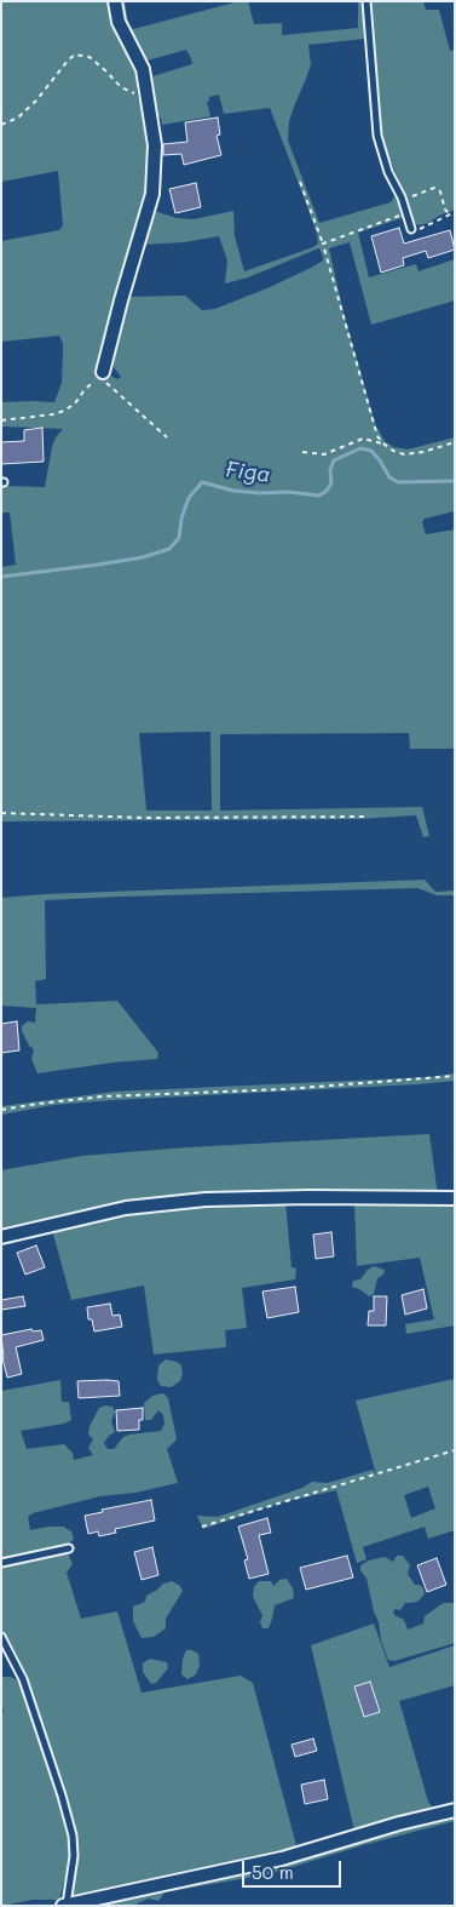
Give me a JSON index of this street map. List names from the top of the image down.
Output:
{
  "water": ["Figa"],
  "scale_bar": "50 m"
}
